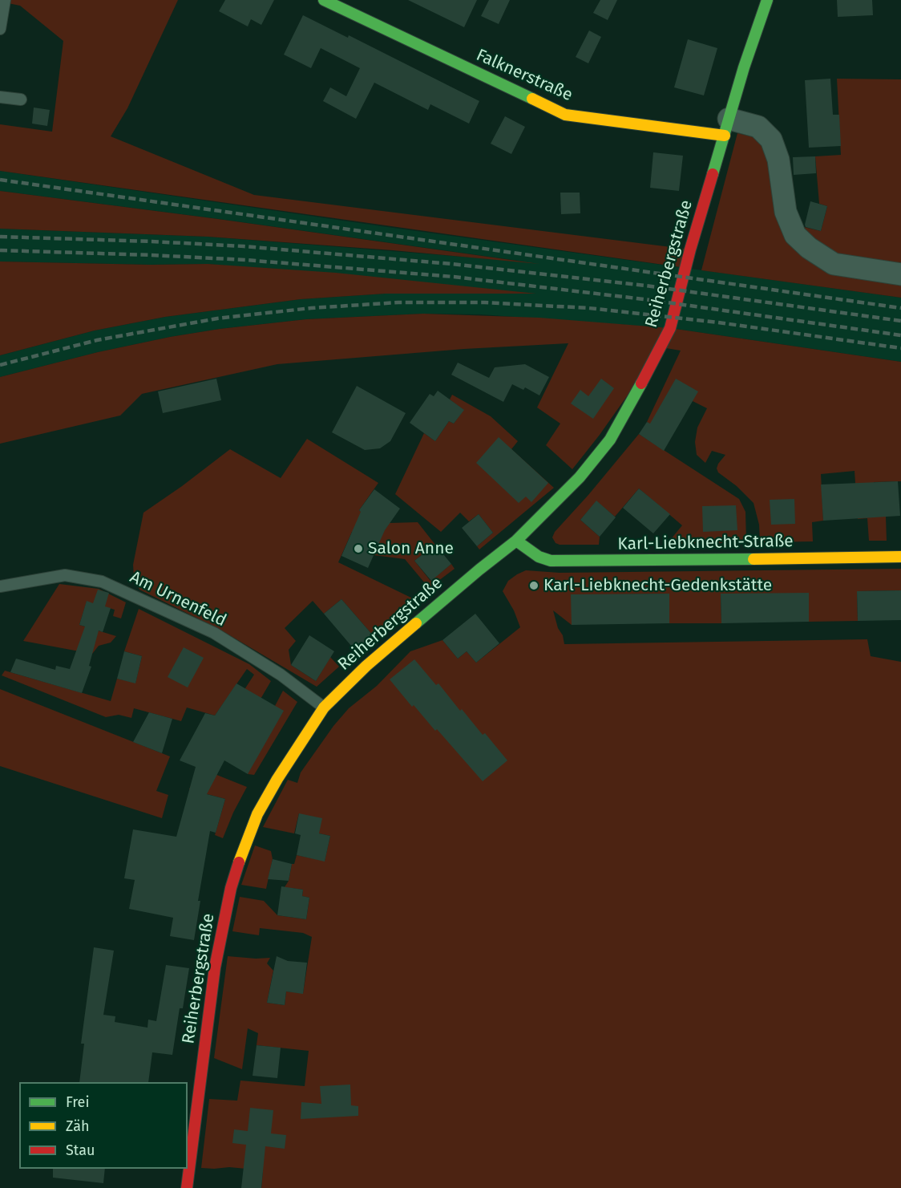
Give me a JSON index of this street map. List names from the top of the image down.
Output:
{
  "streets": {
    "street": ["Falknerstraße", "Reiherbergstraße", "Karl-Liebknecht-Straße"],
    "lane": ["Am Urnenfeld"]
  },
  "crossings": [
    ["Falknerstraße", "Reiherbergstraße"],
    ["Reiherbergstraße", "Karl-Liebknecht-Straße"],
    ["Reiherbergstraße", "Am Urnenfeld"]
  ],
  "places": ["Salon Anne", "Karl-Liebknecht-Gedenkstätte"],
  "legend": ["Frei", "Zäh", "Stau"]
}
